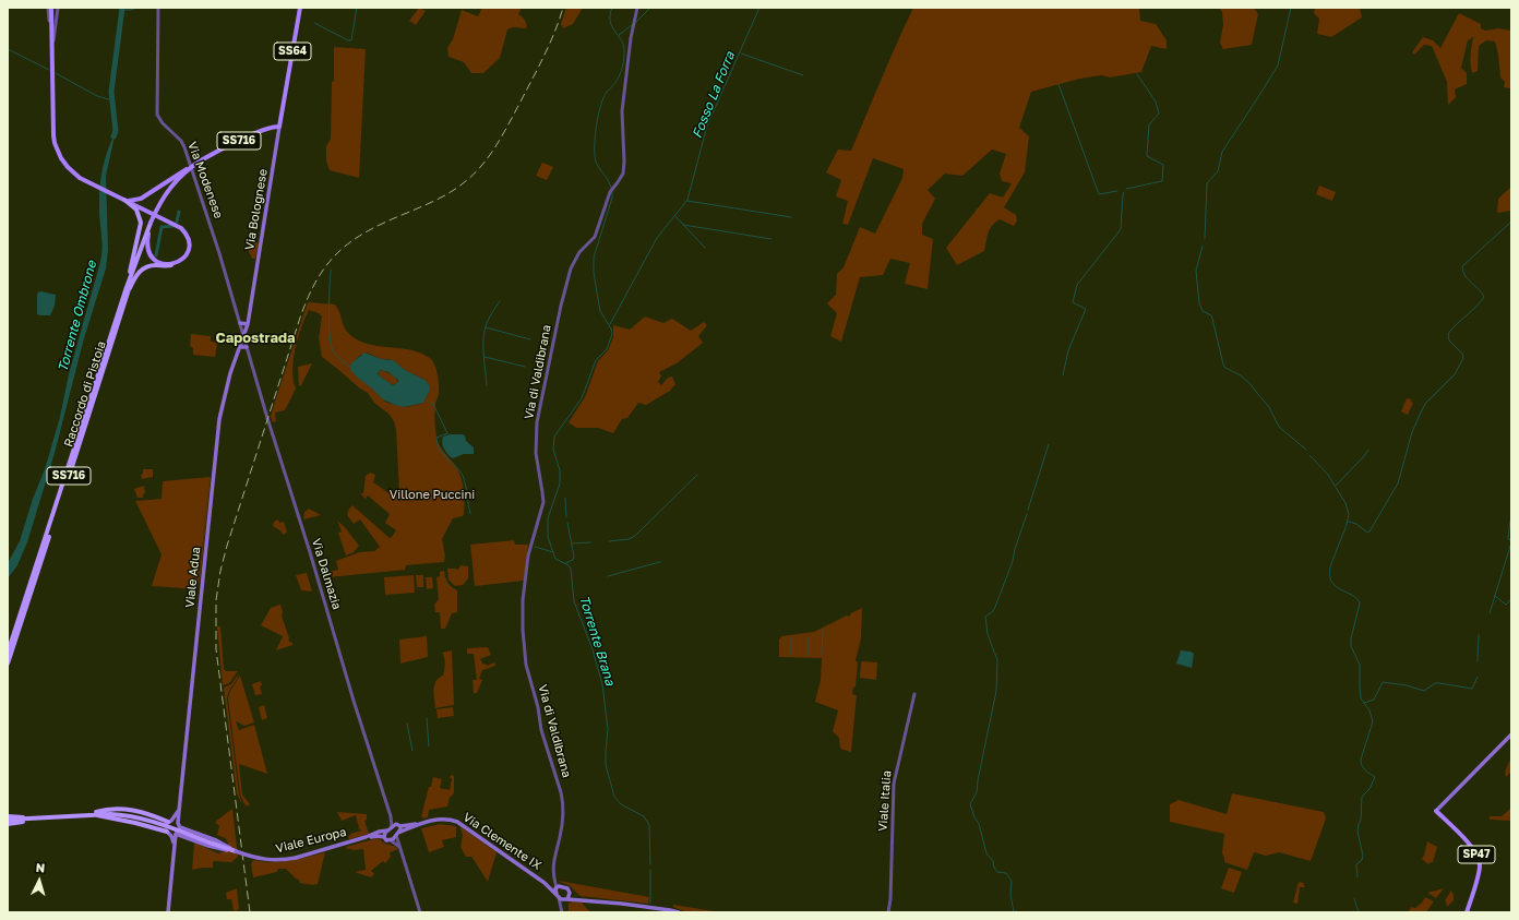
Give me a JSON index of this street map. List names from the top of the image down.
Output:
{
  "streets": {
    "highway": ["SS716", "Raccordo di Pistoia"],
    "main road": [
      "SS64",
      "Via Bolognese",
      "Viale Adua",
      "Viale Europa",
      "Via Clemente IX",
      "SP47"
    ],
    "street": [
      "Via Modenese",
      "Via di Valdibrana",
      "Via Dalmazia",
      "Viale Italia"
    ]
  },
  "crossings": [
    ["Via Modenese", "Via Bolognese"],
    ["Via Modenese", "Via Dalmazia"],
    ["Via Modenese", "Viale Adua"],
    ["Via Bolognese", "Raccordo di Pistoia"],
    ["Via Bolognese", "Via Dalmazia"],
    ["Via Bolognese", "Viale Adua"],
    ["Via Dalmazia", "Viale Adua"],
    ["Via Dalmazia", "Via Clemente IX"]
  ],
  "districts": ["Capostrada"],
  "water": ["Fosso La Forra", "Torrente Ombrone", "Torrente Brana"],
  "parks": ["Villone Puccini"],
  "north": "top"
}
